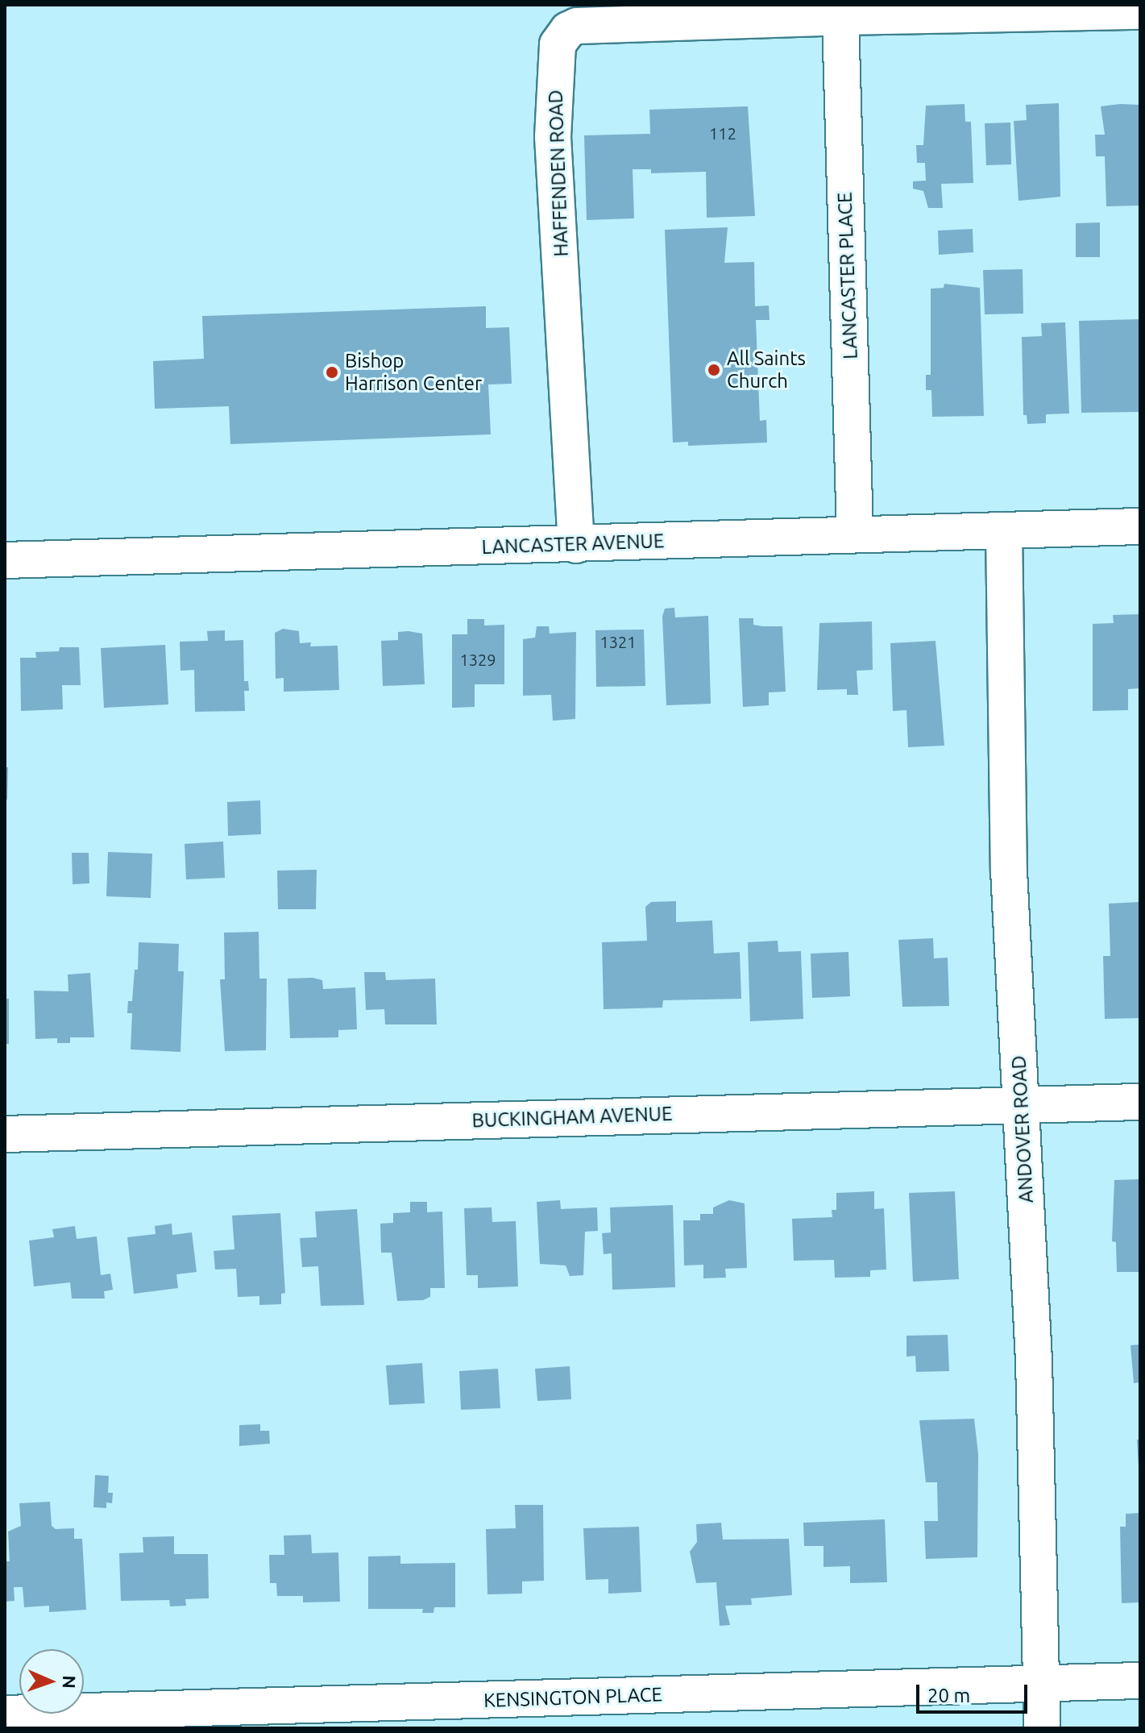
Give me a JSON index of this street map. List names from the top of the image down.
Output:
{
  "streets": {
    "street": [
      "HAFFENDEN ROAD",
      "LANCASTER PLACE",
      "LANCASTER AVENUE",
      "BUCKINGHAM AVENUE",
      "ANDOVER ROAD",
      "KENSINGTON PLACE"
    ]
  },
  "crossings": [
    ["HAFFENDEN ROAD", "LANCASTER PLACE"],
    ["HAFFENDEN ROAD", "LANCASTER AVENUE"],
    ["LANCASTER PLACE", "LANCASTER AVENUE"],
    ["LANCASTER AVENUE", "ANDOVER ROAD"],
    ["BUCKINGHAM AVENUE", "ANDOVER ROAD"],
    ["ANDOVER ROAD", "KENSINGTON PLACE"]
  ],
  "places": ["All Saints Church", "Bishop Harrison Center"],
  "house_numbers": ["112", "1321", "1329"],
  "scale_bar": "20 m",
  "north": "right"
}
